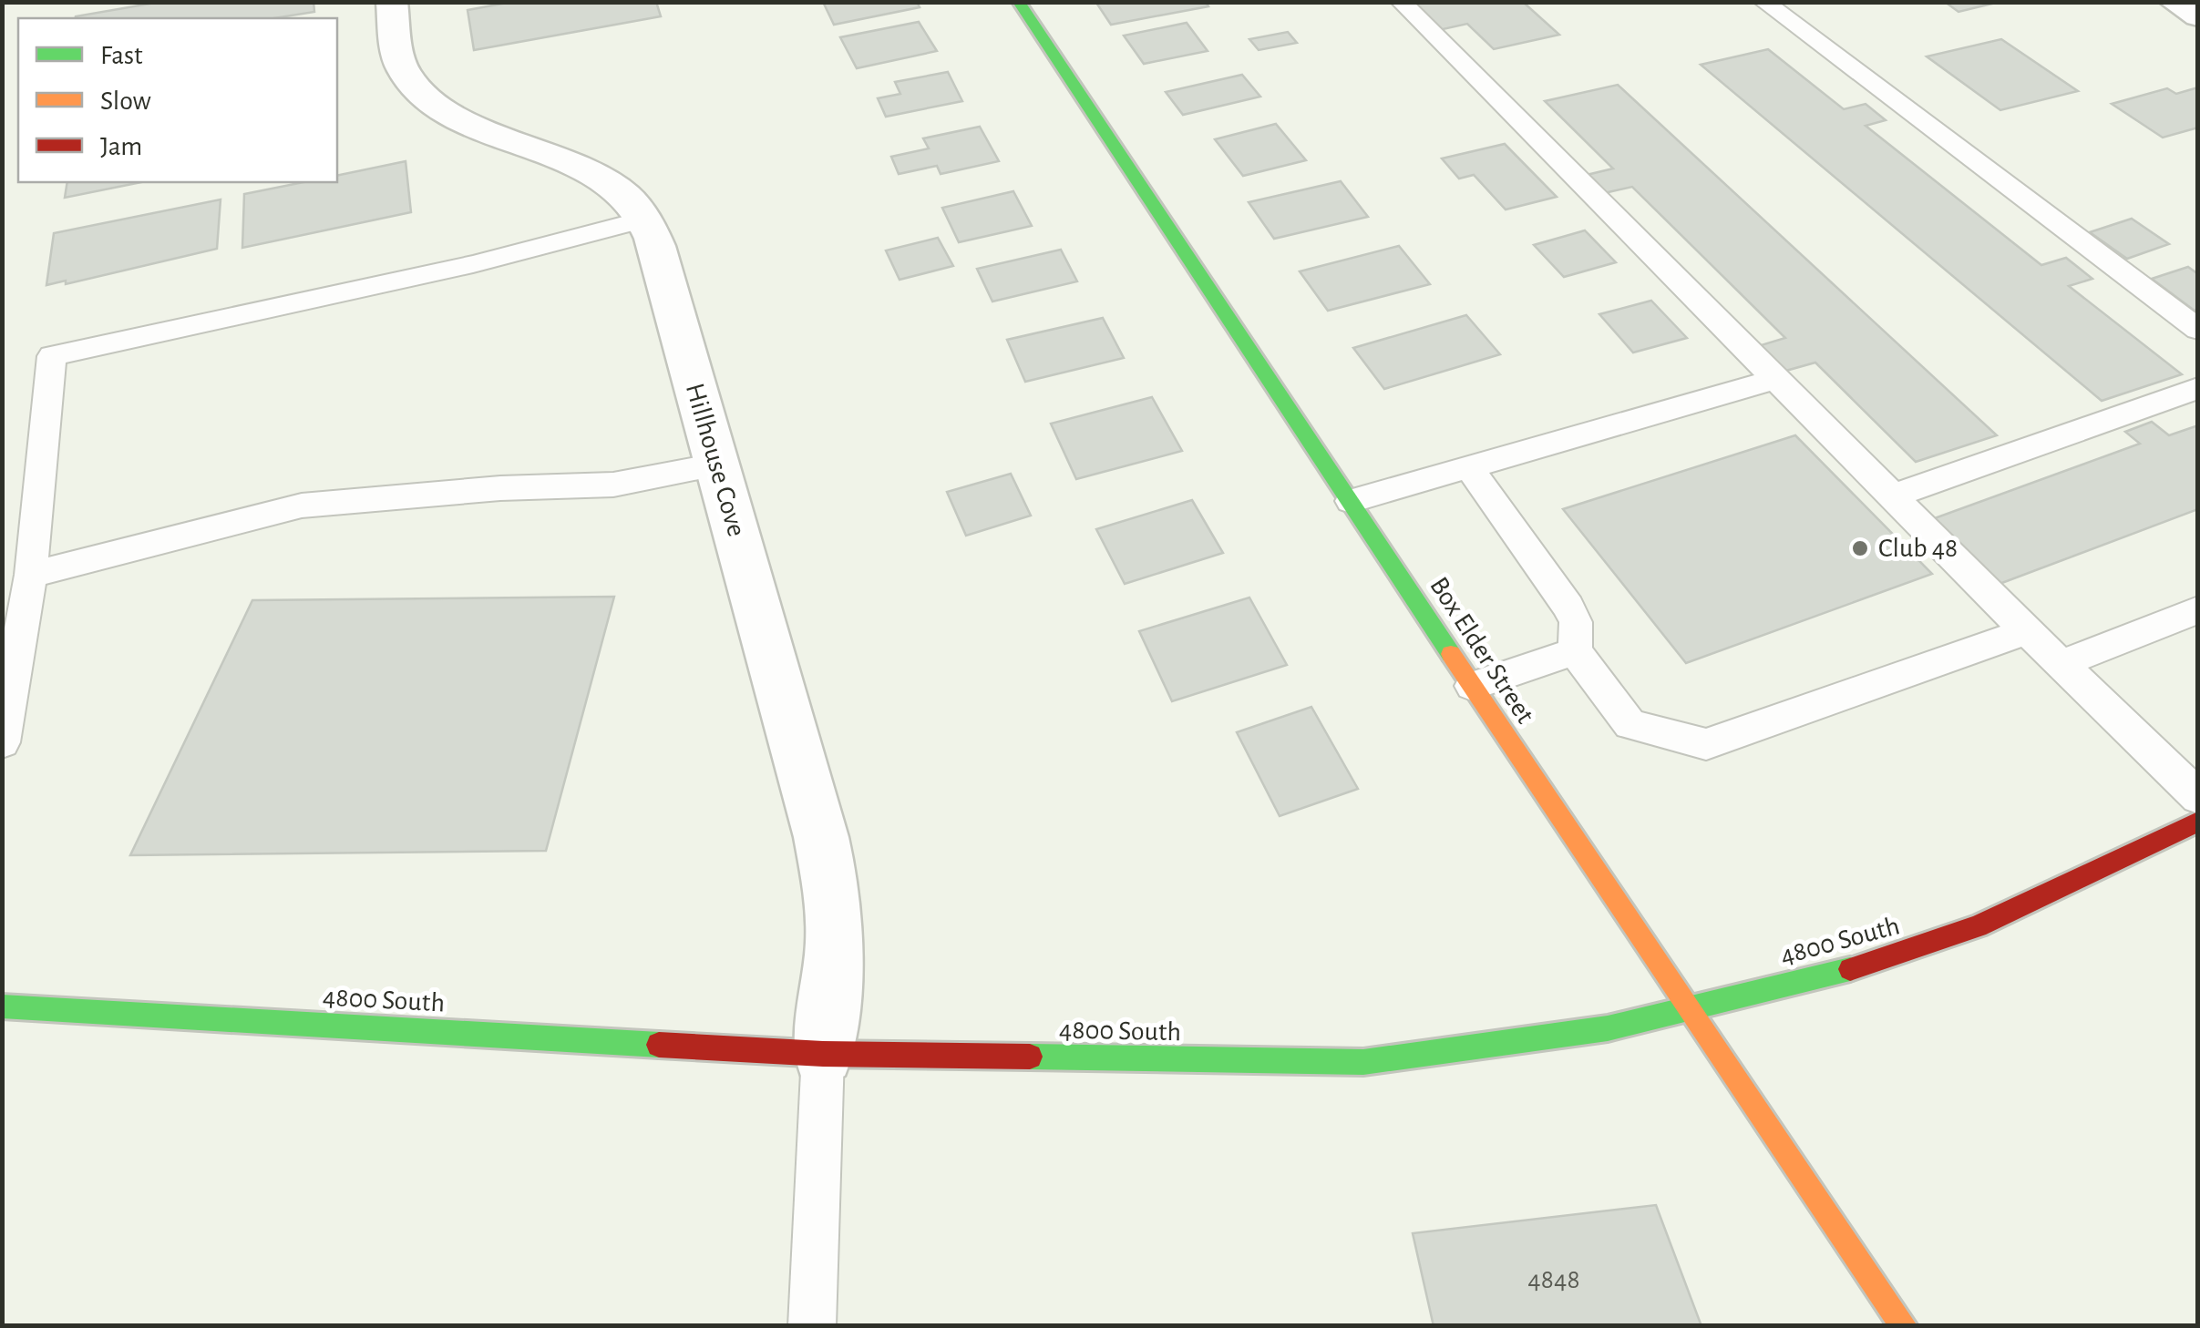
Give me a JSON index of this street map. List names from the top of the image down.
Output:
{
  "streets": {
    "street": ["Hillhouse Cove", "Box Elder Street", "4800 South"]
  },
  "crossings": [
    ["Hillhouse Cove", "4800 South"],
    ["Box Elder Street", "4800 South"]
  ],
  "places": ["Club 48"],
  "house_numbers": ["4848"],
  "legend": ["Fast", "Slow", "Jam"]
}
